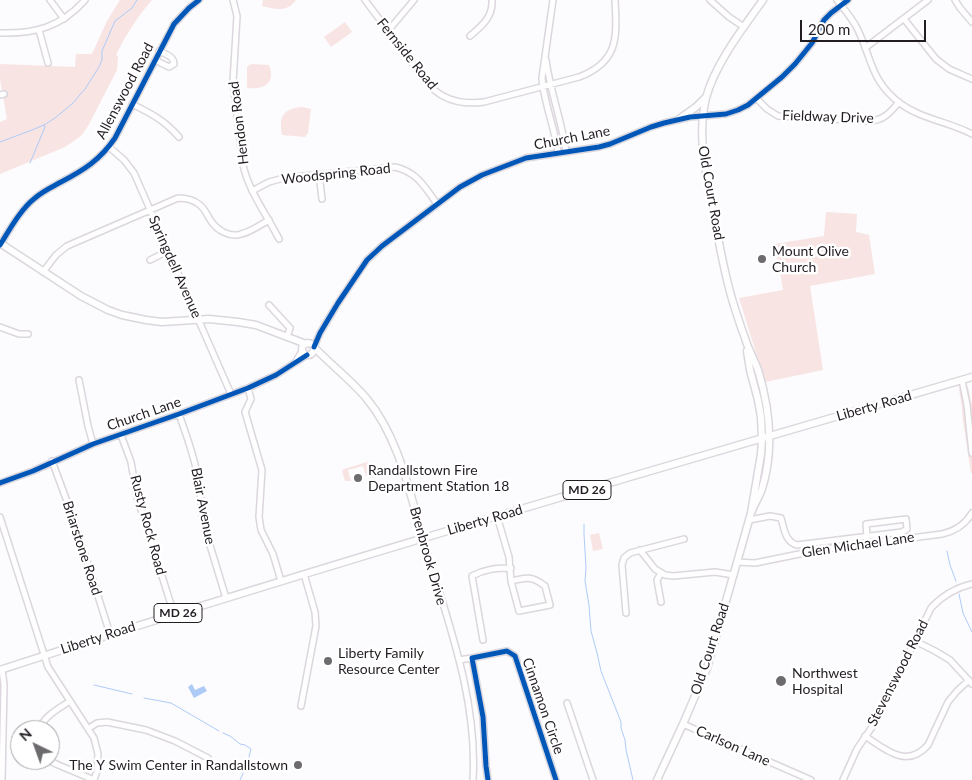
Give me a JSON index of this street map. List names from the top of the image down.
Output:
{
  "streets": {
    "main road": [
      "Old Court Road",
      "Liberty Road",
      "MD 26",
      "Brenbrook Drive"
    ],
    "street": [
      "Fernside Road",
      "Allenswood Road",
      "Fieldway Drive",
      "Hendon Road",
      "Church Lane",
      "Woodspring Road",
      "Springdell Avenue",
      "Blair Avenue",
      "Rusty Rock Road",
      "Glen Michael Lane",
      "Briarstone Road",
      "Stevenswood Road",
      "Cinnamon Circle",
      "Carlson Lane"
    ]
  },
  "crossings": [
    ["Allenswood Road", "Springdell Avenue"],
    ["Allenswood Road", "Brenbrook Drive"],
    ["Fieldway Drive", "Church Lane"],
    ["Hendon Road", "Woodspring Road"],
    ["Church Lane", "Woodspring Road"],
    ["Church Lane", "Old Court Road"],
    ["Church Lane", "Springdell Avenue"],
    ["Church Lane", "Blair Avenue"],
    ["Church Lane", "Rusty Rock Road"],
    ["Church Lane", "Briarstone Road"],
    ["Church Lane", "Brenbrook Drive"],
    ["Old Court Road", "Liberty Road"],
    ["Old Court Road", "Glen Michael Lane"],
    ["Old Court Road", "Carlson Lane"],
    ["Springdell Avenue", "Brenbrook Drive"],
    ["Liberty Road", "Blair Avenue"],
    ["Liberty Road", "Rusty Rock Road"],
    ["Liberty Road", "Briarstone Road"],
    ["Liberty Road", "Brenbrook Drive"],
    ["Brenbrook Drive", "Cinnamon Circle"]
  ],
  "places": [
    "Mount Olive Church",
    "Randallstown Fire Department Station 18",
    "Liberty Family Resource Center",
    "Northwest Hospital",
    "The Y Swim Center in Randallstown"
  ],
  "scale_bar": "200 m",
  "north": "top left"
}
